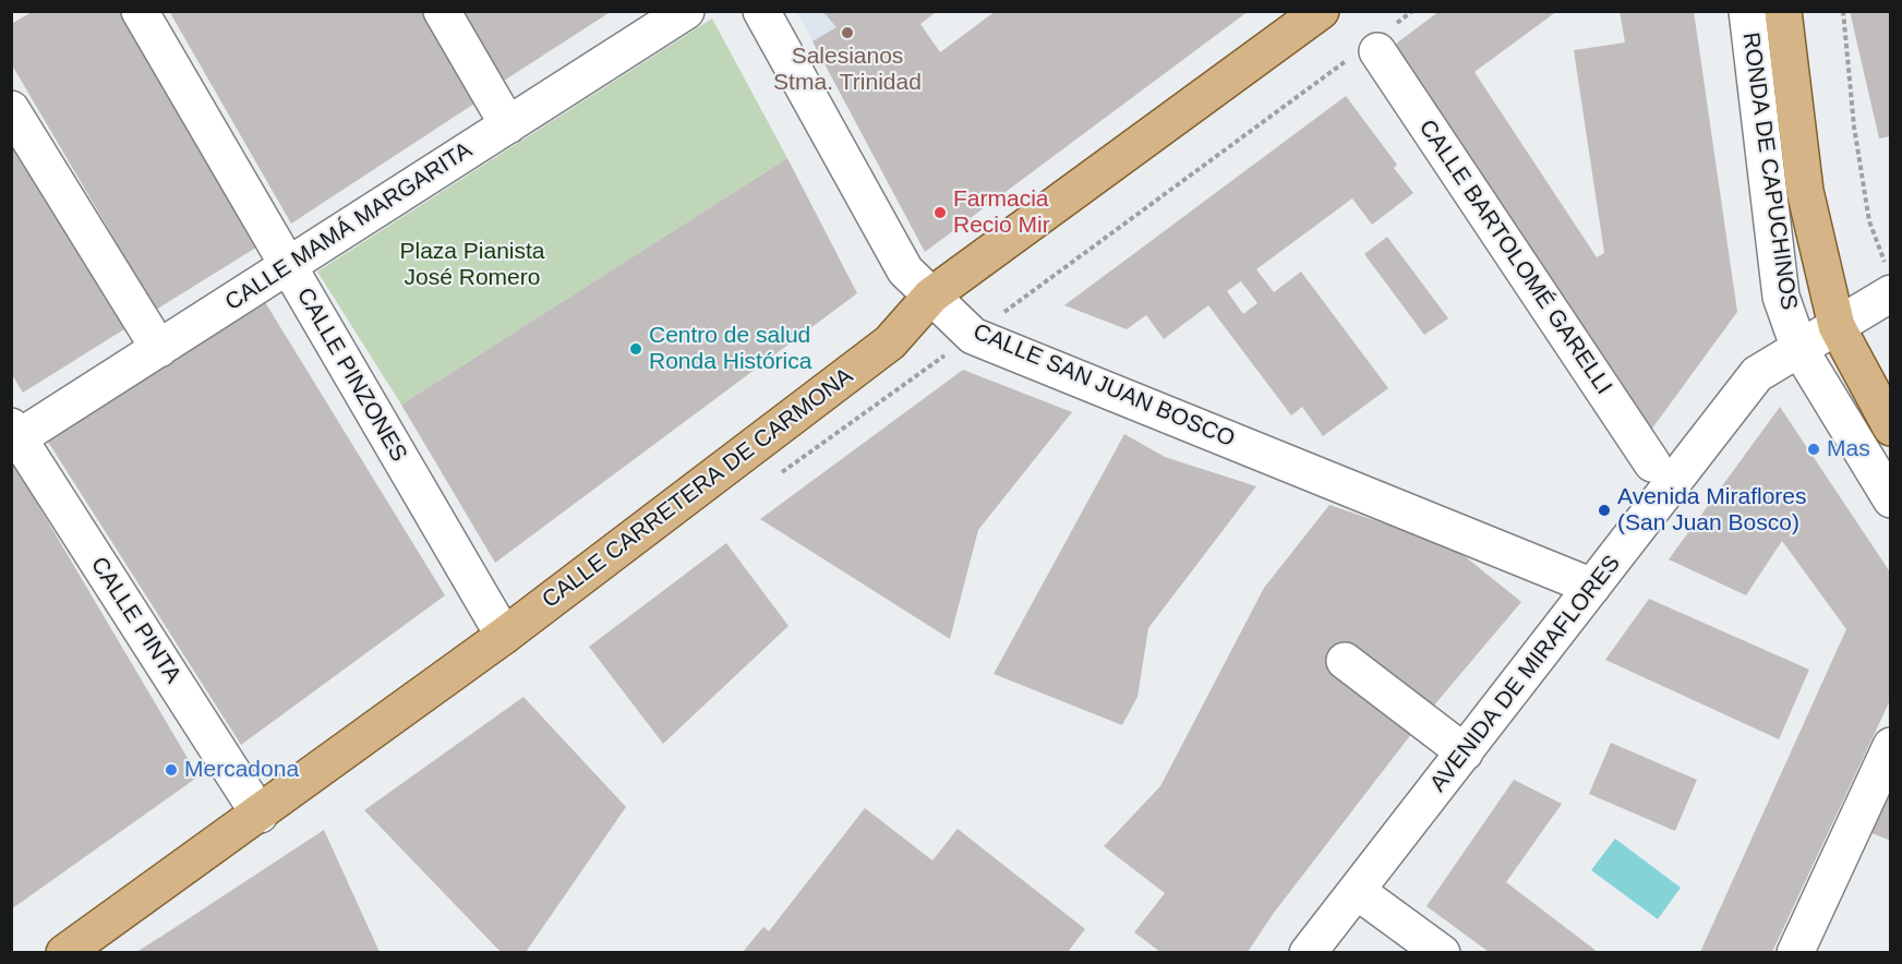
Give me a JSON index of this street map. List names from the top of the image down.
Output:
{
  "streets": {
    "main road": ["RONDA DE CAPUCHINOS", "CALLE CARRETERA DE CARMONA"],
    "street": [
      "CALLE MAMÁ MARGARITA",
      "CALLE BARTOLOMÉ GARELLI",
      "CALLE PINZONES",
      "CALLE SAN JUAN BOSCO",
      "CALLE PINTA",
      "AVENIDA DE MIRAFLORES"
    ]
  },
  "crossings": [
    ["RONDA DE CAPUCHINOS", "AVENIDA DE MIRAFLORES"],
    ["CALLE MAMÁ MARGARITA", "CALLE PINZONES"],
    ["CALLE MAMÁ MARGARITA", "CALLE PINTA"],
    ["CALLE PINZONES", "CALLE CARRETERA DE CARMONA"],
    ["CALLE SAN JUAN BOSCO", "CALLE CARRETERA DE CARMONA"],
    ["CALLE SAN JUAN BOSCO", "AVENIDA DE MIRAFLORES"],
    ["CALLE CARRETERA DE CARMONA", "CALLE PINTA"]
  ],
  "parks": ["Plaza Pianista José Romero"],
  "places": [
    "Salesianos Stma. Trinidad",
    "Farmacia Recio Mir",
    "Centro de salud Ronda Histórica",
    "Mas",
    "Avenida Miraflores (San Juan Bosco)",
    "Mercadona"
  ]
}
